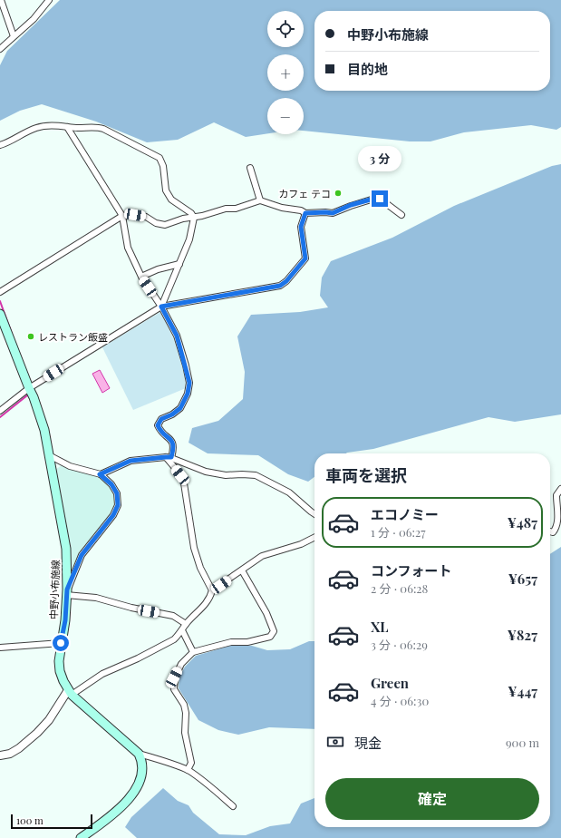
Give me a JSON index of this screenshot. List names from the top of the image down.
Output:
{
  "streets": {
    "main road": ["中野小布施線"]
  },
  "places": ["カフェ テコ", "レストラン飯盛"],
  "scale_bar": "100 m",
  "page": {
    "map_buttons": ["+", "−"],
    "banner": ["中野小布施線", "目的地"],
    "bubble": "3 分",
    "heading": "車両を選択",
    "list": [
      {
        "name": "エコノミー",
        "note": "1 分 · 06:27",
        "value": "¥487"
      },
      {
        "name": "コンフォート",
        "note": "2 分 · 06:28",
        "value": "¥657"
      },
      {
        "name": "XL",
        "note": "3 分 · 06:29",
        "value": "¥827"
      },
      {
        "name": "Green",
        "note": "4 分 · 06:30",
        "value": "¥447"
      }
    ],
    "pay": ["現金", "900 m"],
    "buttons": "確定",
    "scale": "100 m"
  }
}
